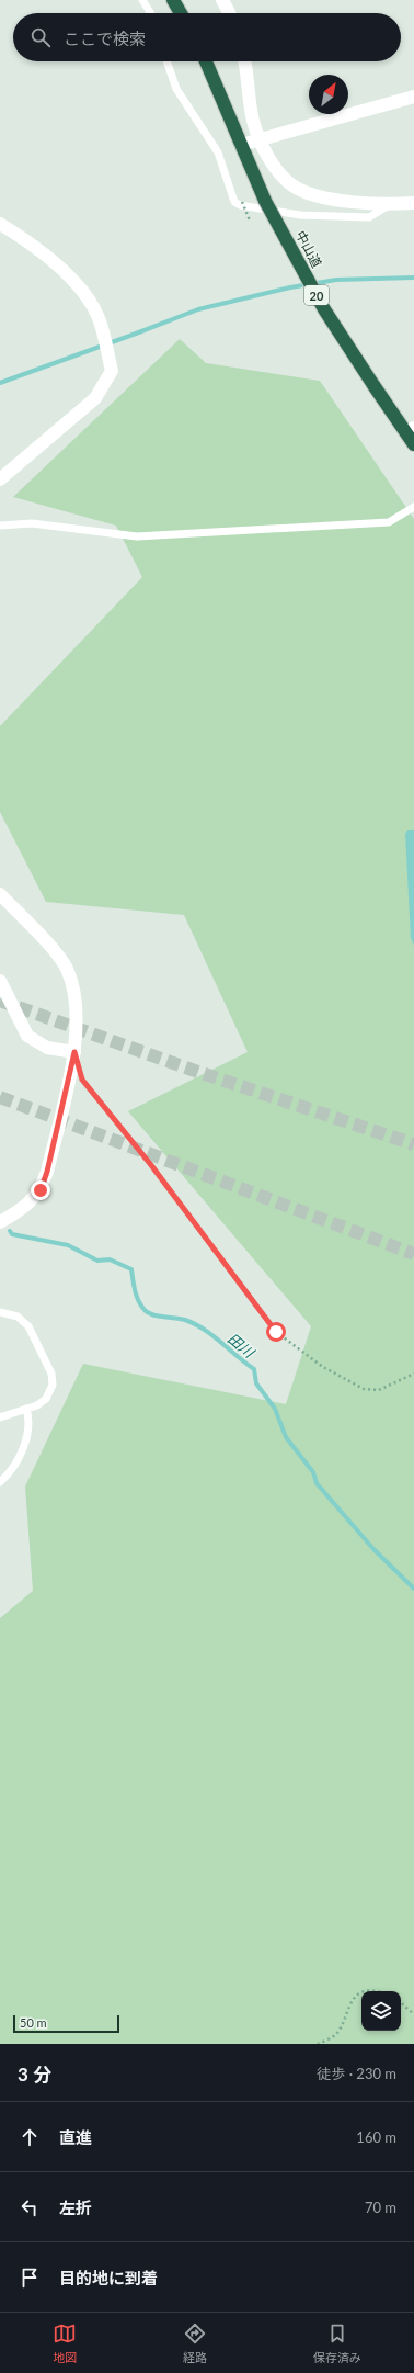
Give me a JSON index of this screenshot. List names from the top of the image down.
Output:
{
  "streets": {
    "highway": ["中山道", "20"]
  },
  "water": ["田川"],
  "scale_bar": "50 m",
  "north": "top right",
  "page": {
    "search": "ここで検索",
    "scale": "50 m",
    "heading": ["3 分", "徒歩 · 230 m"],
    "list": [
      ["直進", "160 m"],
      ["左折", "70 m"],
      "目的地に到着"
    ],
    "nav": ["地図", "経路", "保存済み"]
  }
}
